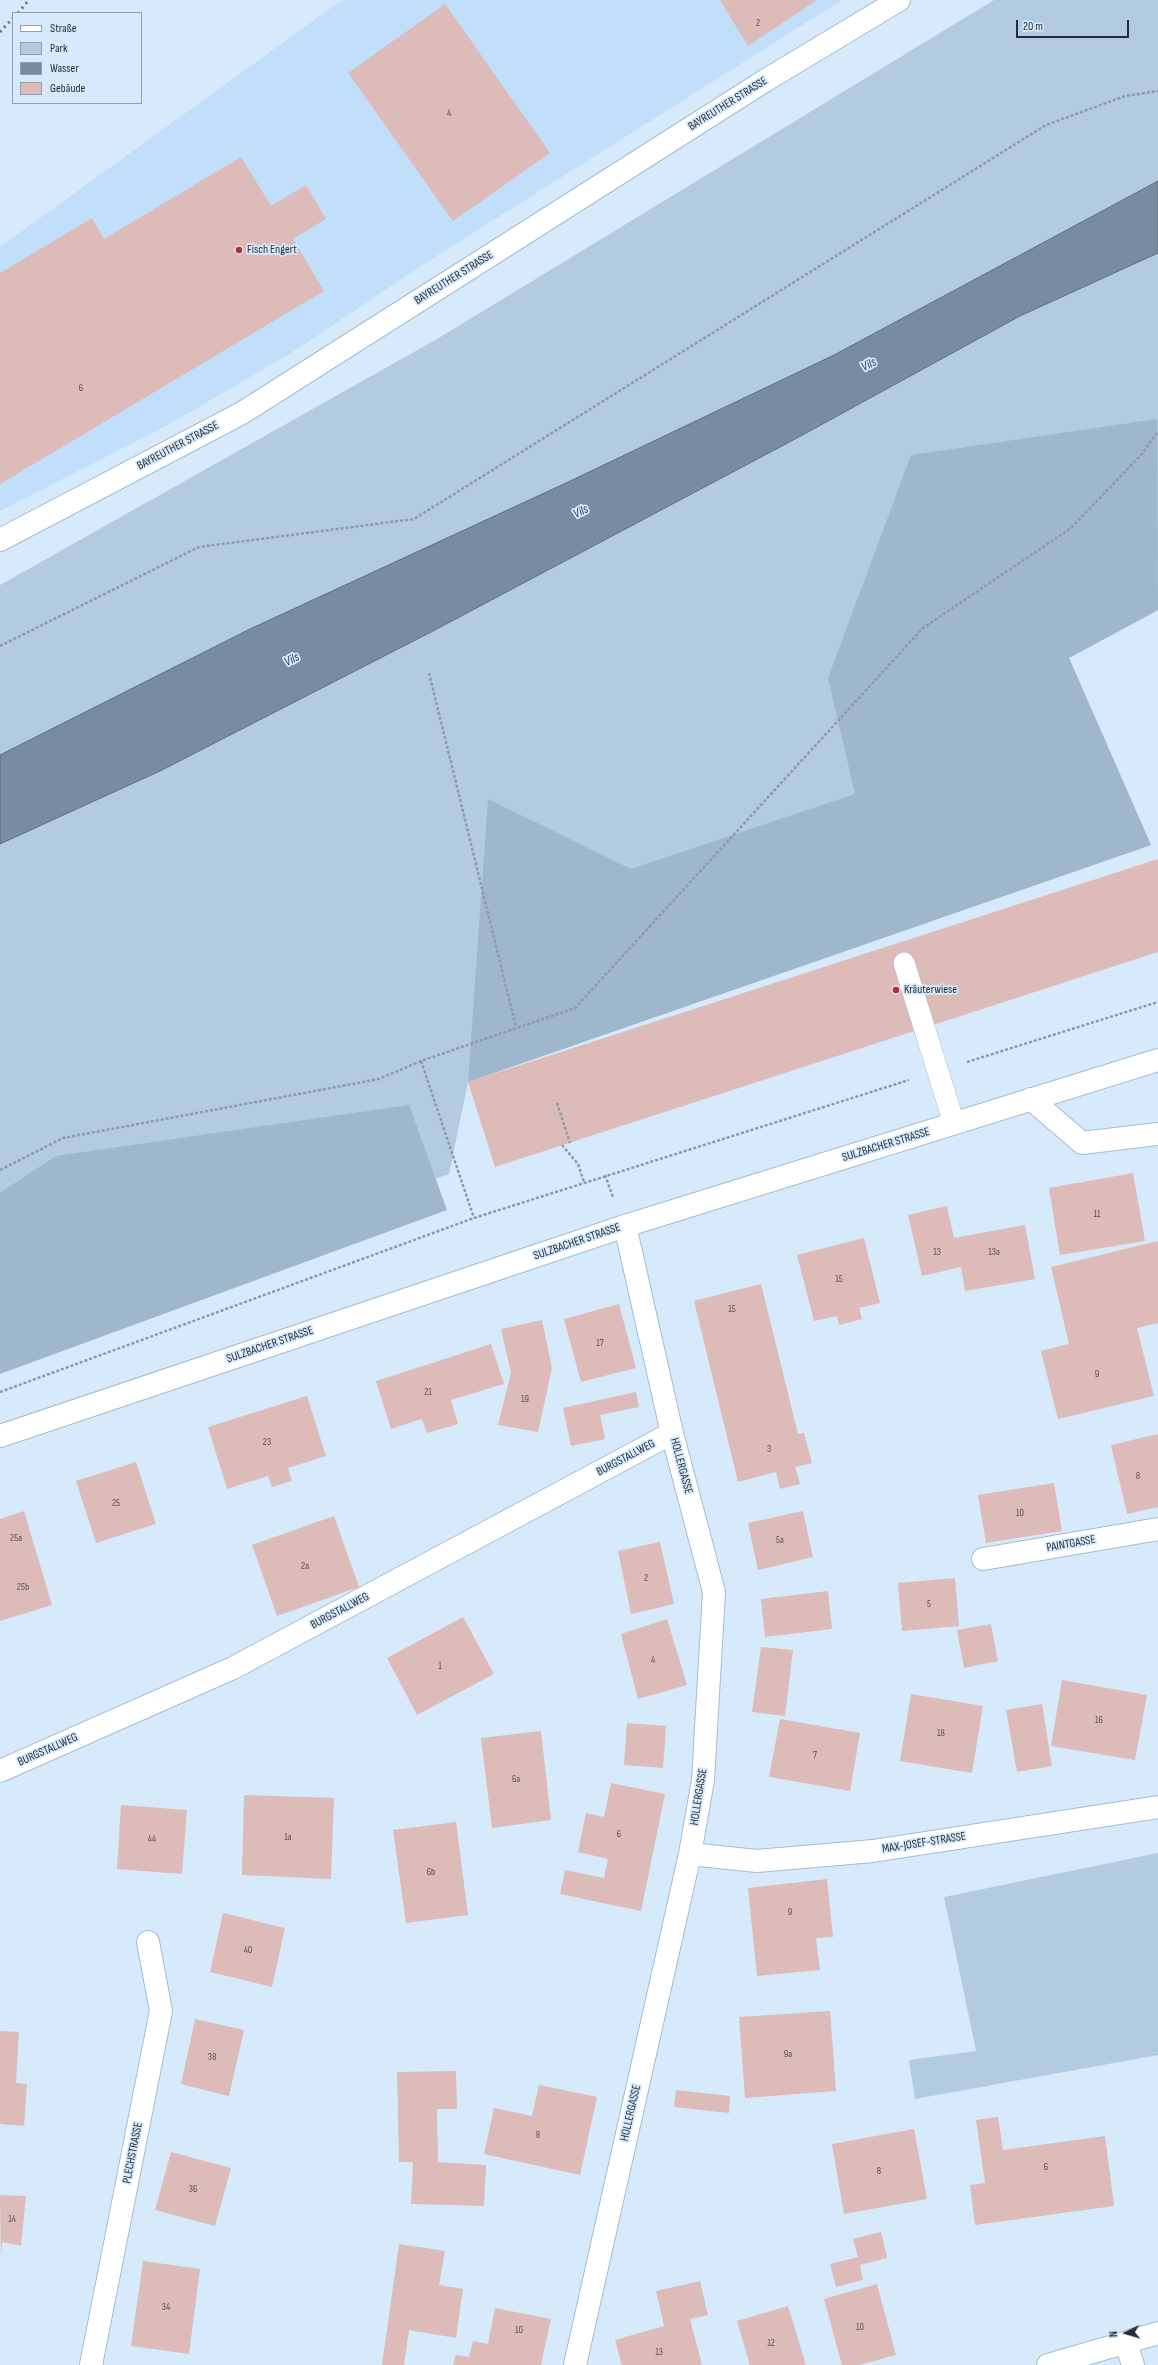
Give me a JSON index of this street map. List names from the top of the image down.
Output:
{
  "streets": {
    "street": [
      "BAYREUTHER STRASSE",
      "SULZBACHER STRASSE",
      "BURGSTALLWEG",
      "HOLLERGASSE",
      "PAINTGASSE",
      "MAX-JOSEF-STRASSE",
      "PLECHSTRASSE"
    ]
  },
  "crossings": [
    ["SULZBACHER STRASSE", "HOLLERGASSE"],
    ["BURGSTALLWEG", "HOLLERGASSE"],
    ["HOLLERGASSE", "MAX-JOSEF-STRASSE"]
  ],
  "water": ["Vils"],
  "places": ["Fisch Engert", "Kräuterwiese"],
  "house_numbers": [
    "2",
    "4",
    "6",
    "11",
    "13",
    "13a",
    "15",
    "15",
    "17",
    "9",
    "21",
    "19",
    "23",
    "3",
    "8",
    "25",
    "10",
    "25a",
    "5a",
    "2a",
    "2",
    "25b",
    "5",
    "4",
    "1",
    "16",
    "18",
    "7",
    "6a",
    "6",
    "1a",
    "44",
    "6b",
    "9",
    "40",
    "9a",
    "38",
    "8",
    "6",
    "8",
    "36",
    "14",
    "34",
    "10",
    "10",
    "12",
    "13"
  ],
  "legend": [
    "Straße",
    "Park",
    "Wasser",
    "Gebäude"
  ],
  "scale_bar": "20 m",
  "north": "left"
}
